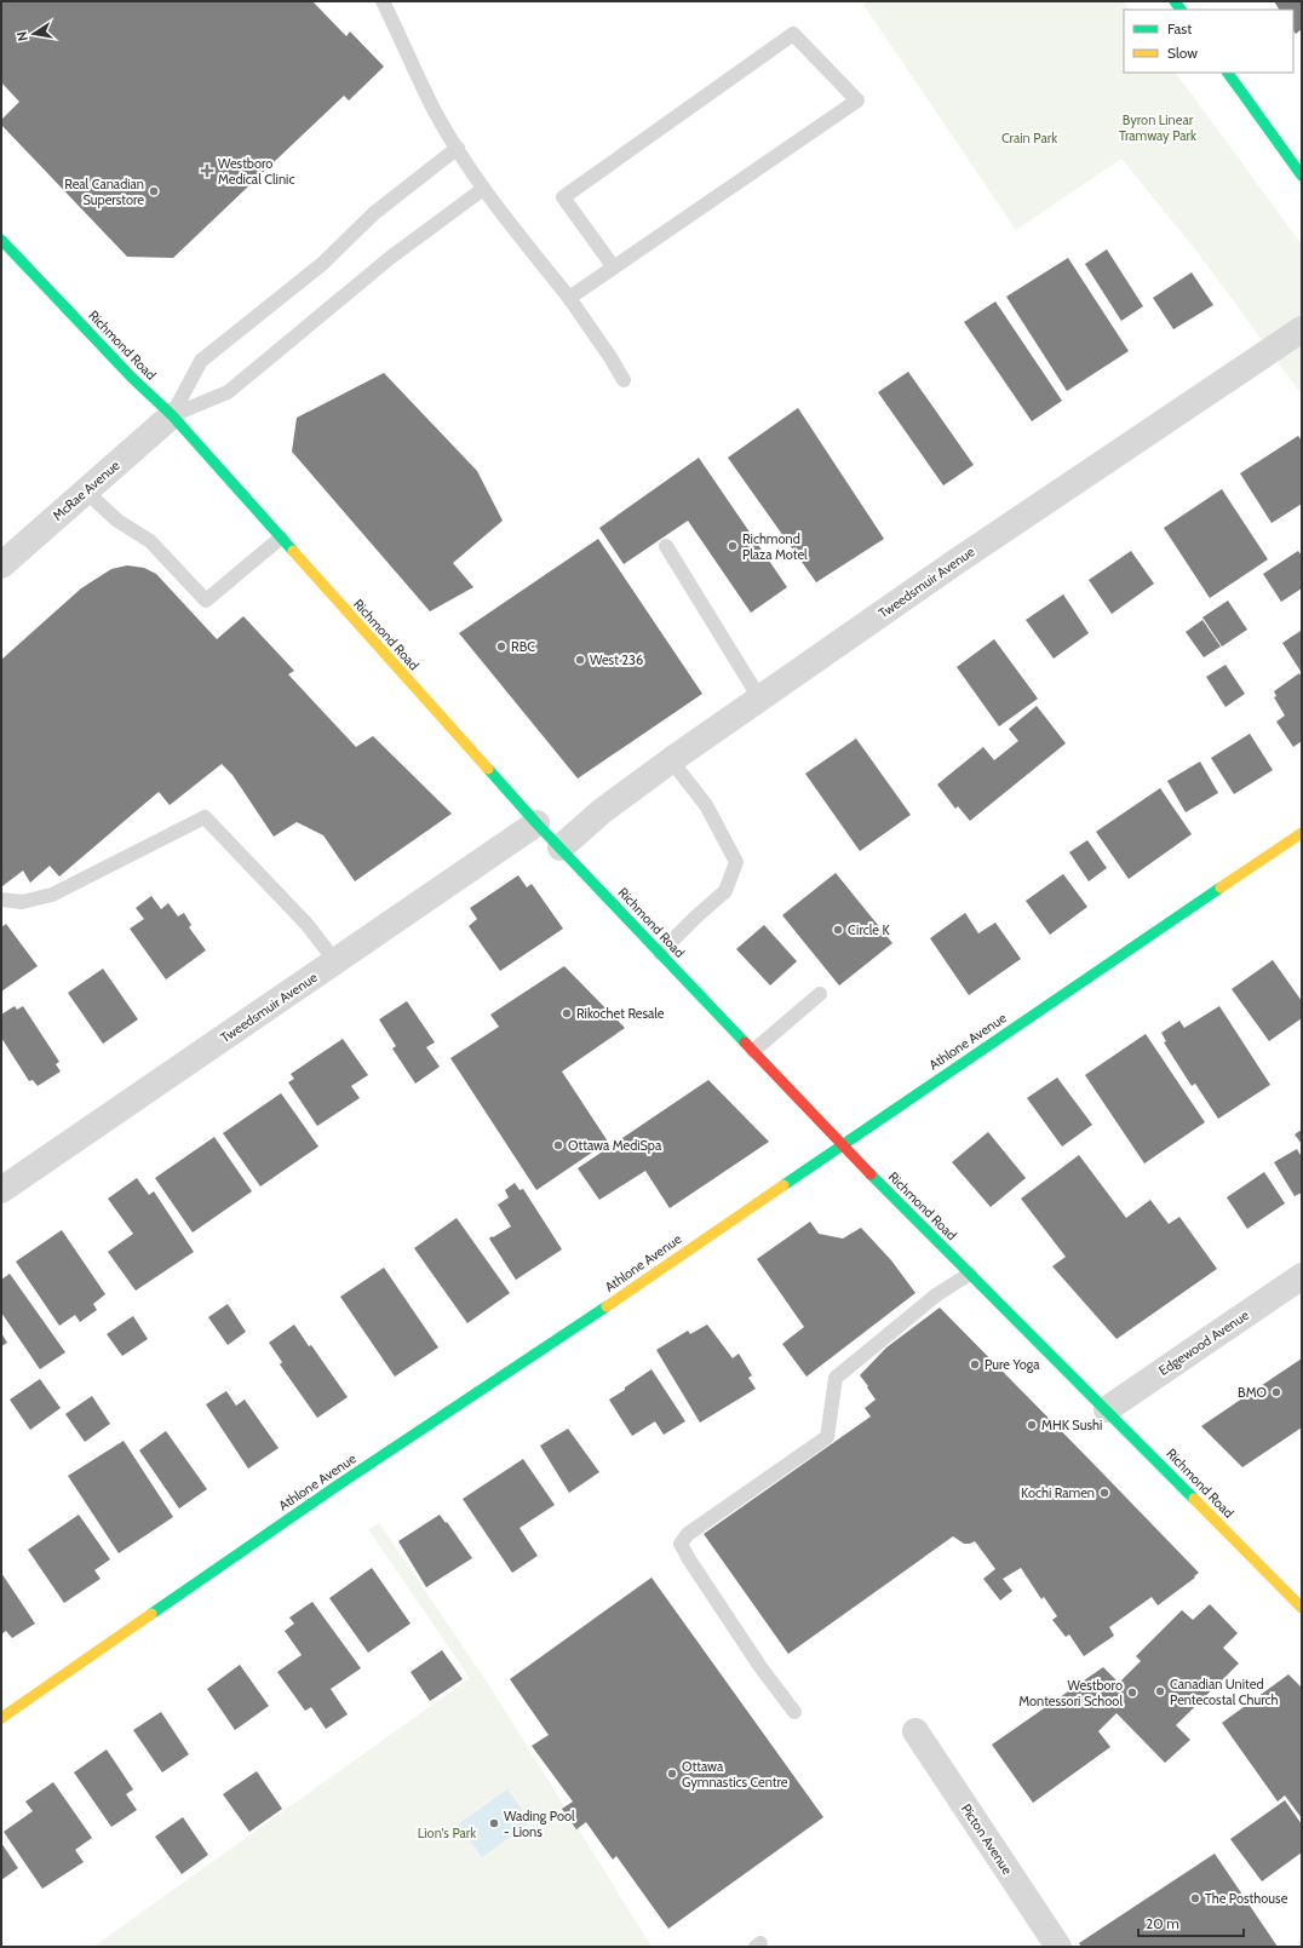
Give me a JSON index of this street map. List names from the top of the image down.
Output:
{
  "streets": {
    "main road": ["Richmond Road", "Athlone Avenue"],
    "street": [
      "McRae Avenue",
      "Tweedsmuir Avenue",
      "Edgewood Avenue",
      "Picton Avenue"
    ]
  },
  "crossings": [
    ["Richmond Road", "McRae Avenue"],
    ["Richmond Road", "Tweedsmuir Avenue"],
    ["Richmond Road", "Athlone Avenue"],
    ["Richmond Road", "Edgewood Avenue"]
  ],
  "parks": ["Byron Linear Tramway Park", "Crain Park", "Lion's Park"],
  "places": {
    "health": ["Westboro Medical Clinic"],
    "other": [
      "Real Canadian Superstore",
      "Richmond Plaza Motel",
      "RBC",
      "West 236",
      "Circle K",
      "Rikochet Resale",
      "Ottawa MediSpa",
      "Pure Yoga",
      "BMO",
      "MHK Sushi",
      "Kochi Ramen",
      "Canadian United Pentecostal Church",
      "Westboro Montessori School",
      "Ottawa Gymnastics Centre",
      "Wading Pool - Lions",
      "The Posthouse"
    ]
  },
  "legend": ["Fast", "Slow"],
  "scale_bar": "20 m",
  "north": "left"
}
